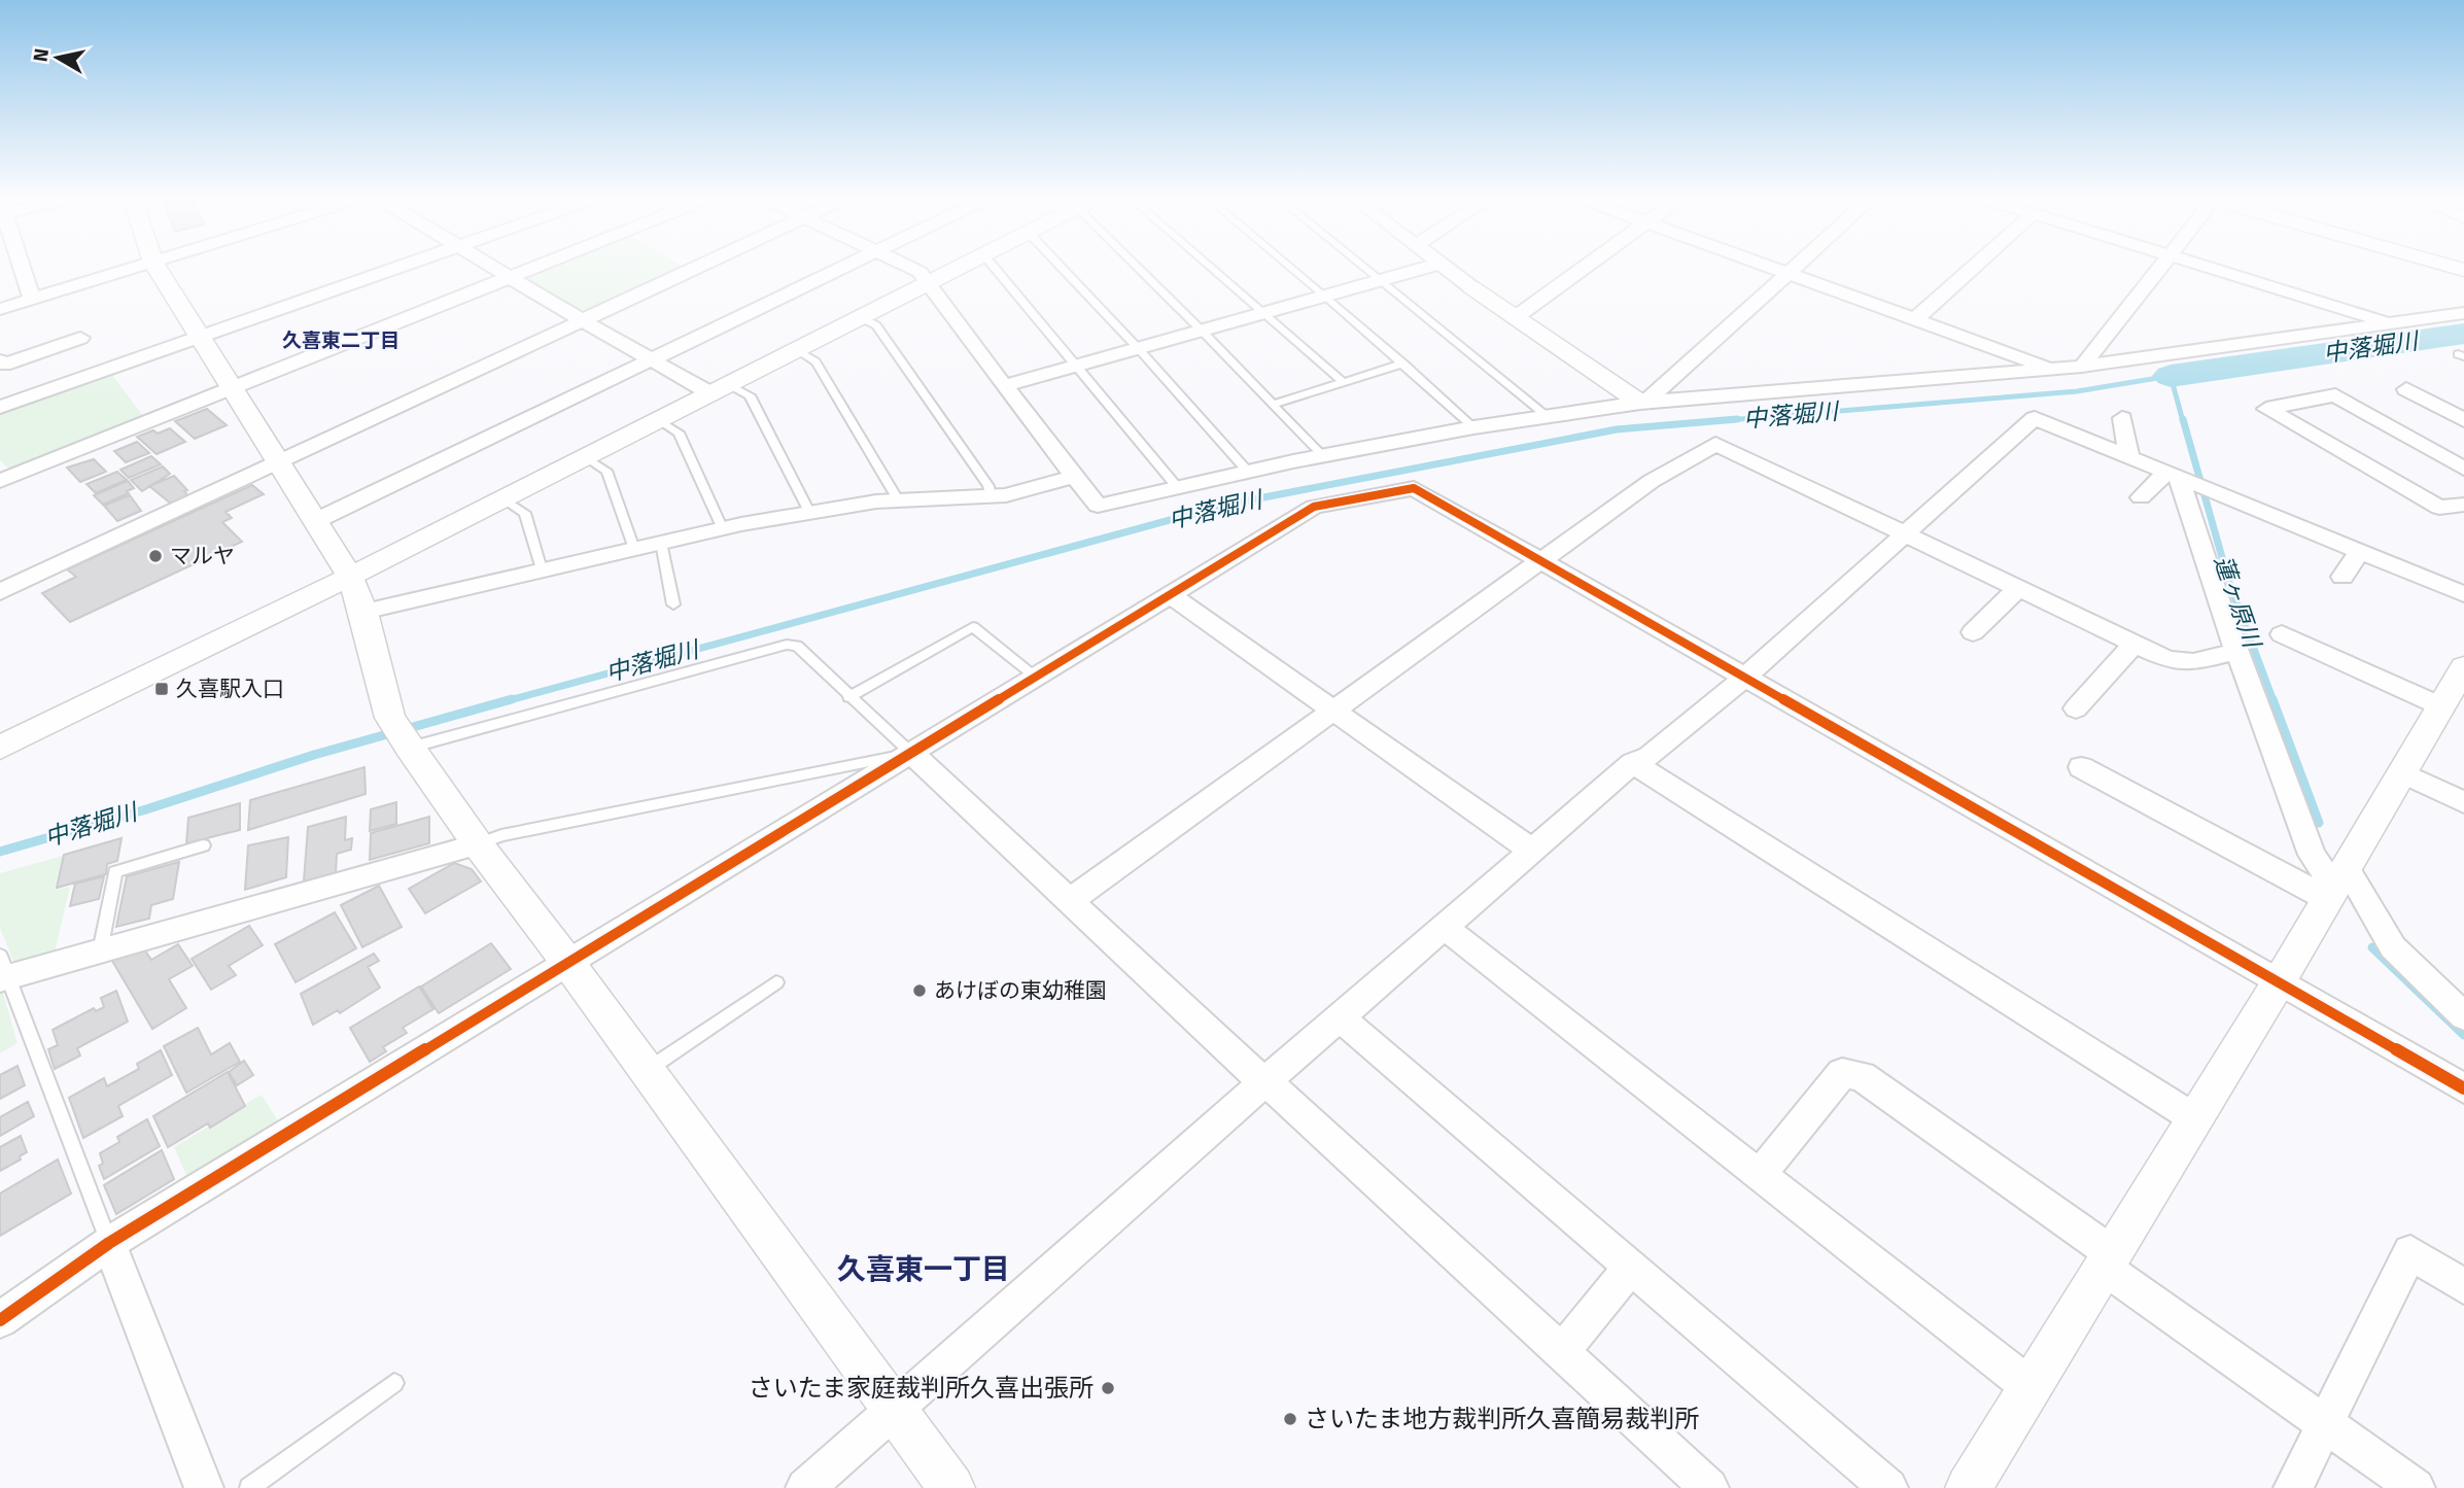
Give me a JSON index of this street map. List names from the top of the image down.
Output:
{
  "districts": ["久喜東二丁目", "久喜東一丁目"],
  "water": ["中落堀川", "蓮ヶ原川"],
  "places": {
    "other": [
      "マルヤ",
      "あけぼの東幼稚園",
      "さいたま家庭裁判所久喜出張所",
      "さいたま地方裁判所久喜簡易裁判所"
    ],
    "transit": ["久喜駅入口"]
  },
  "north": "left"
}
